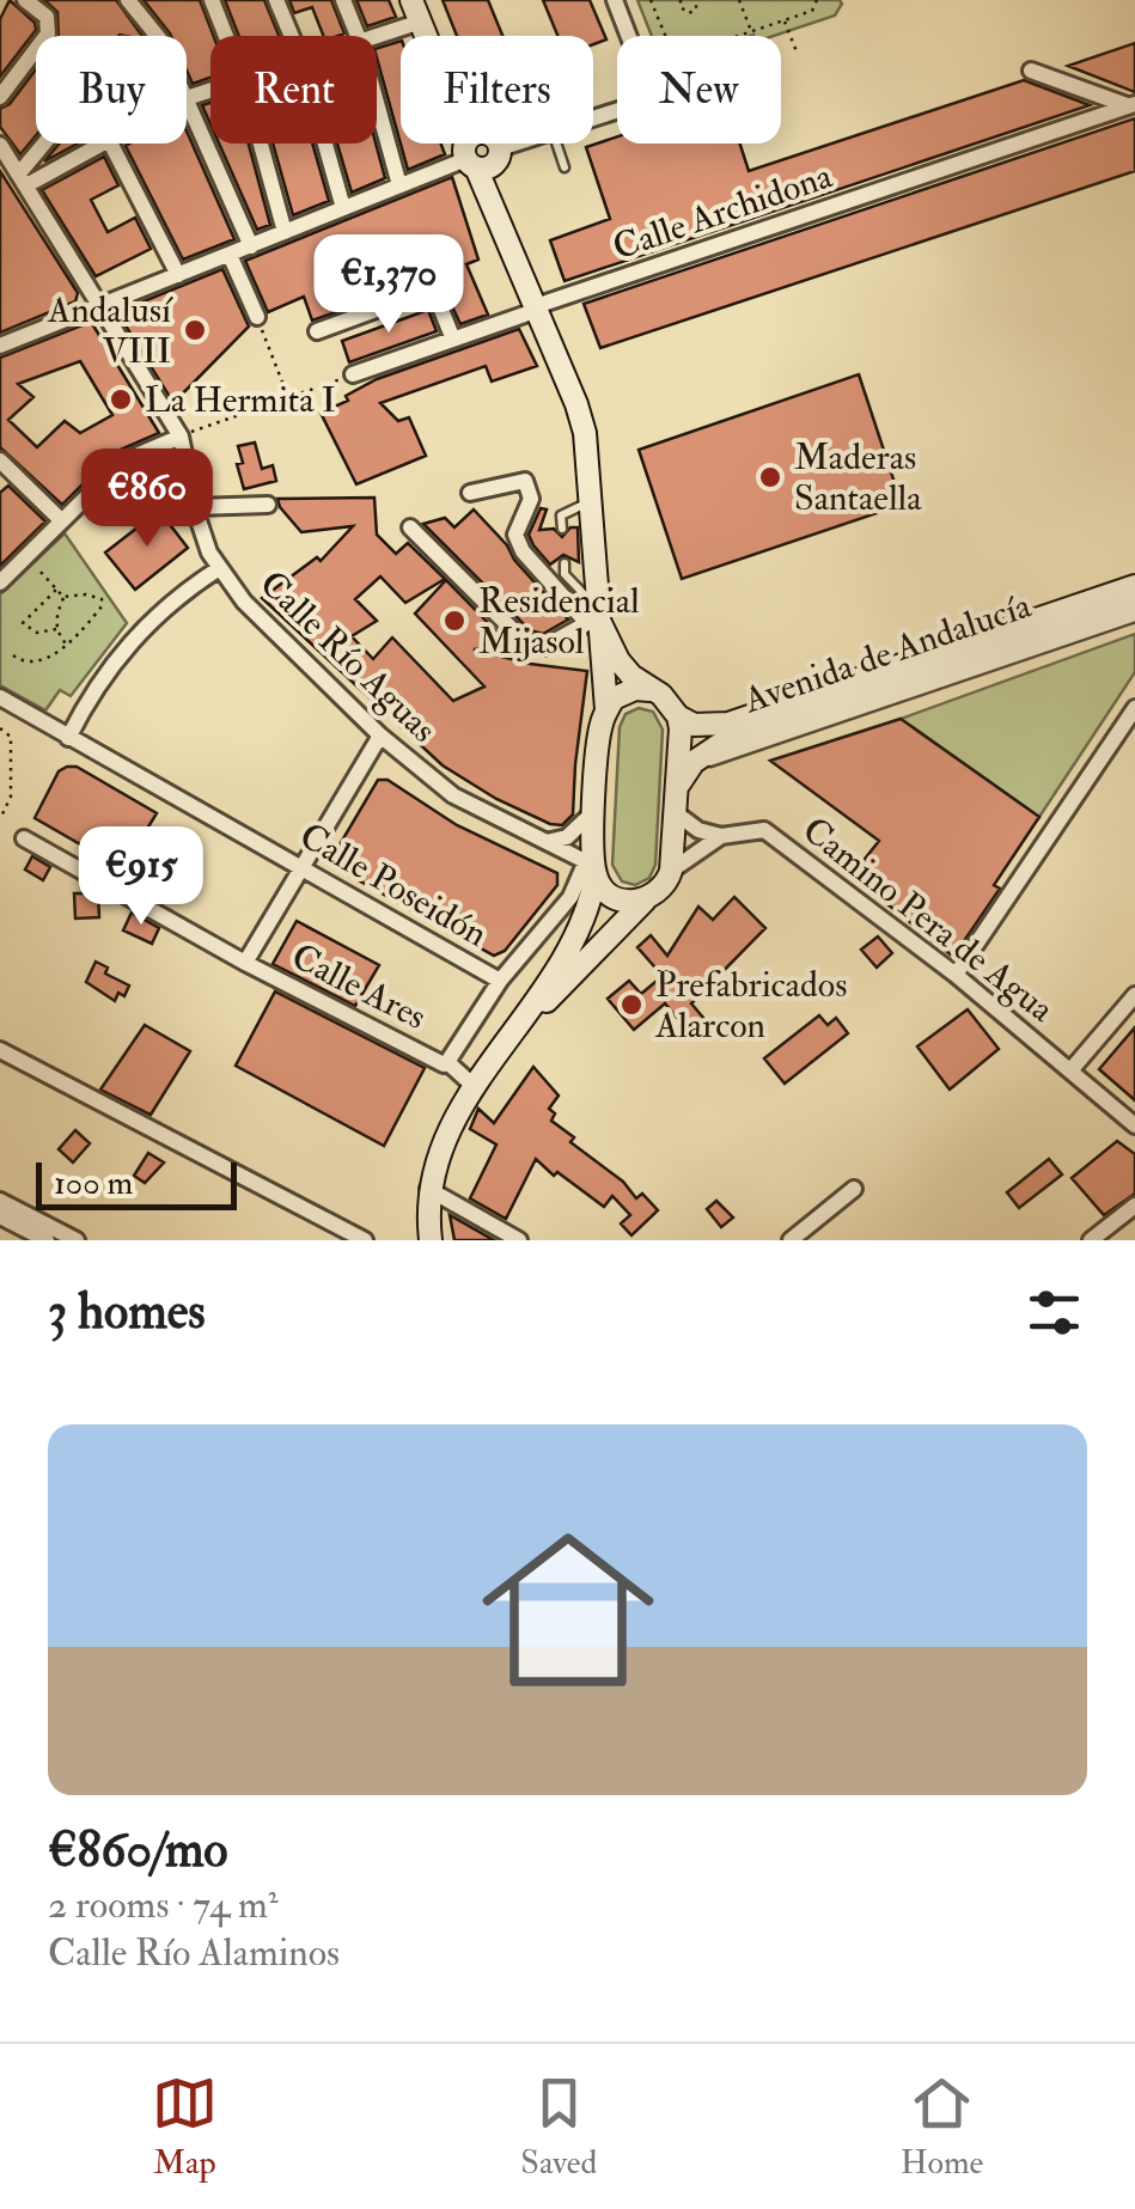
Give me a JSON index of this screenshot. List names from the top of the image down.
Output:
{
  "streets": {
    "street": [
      "Calle Archidona",
      "Avenida de Andalucía",
      "Calle Río Aguas",
      "Calle Poseidón",
      "Camino Pera de Agua",
      "Calle Ares"
    ]
  },
  "places": [
    "Andalusí VIII",
    "La Hermita I",
    "Maderas Santaella",
    "Residencial Mijasol",
    "Prefabricados Alarcon"
  ],
  "scale_bar": "100 m",
  "page": {
    "chip": [
      "Buy",
      "Rent",
      "Filters",
      "New"
    ],
    "price": ["€1,370", "€860", "€915"],
    "scale": "100 m",
    "heading": "3 homes",
    "list": [
      {
        "name": "€860/mo",
        "note": "2 rooms · 74 m² · Calle Río Alaminos"
      }
    ],
    "tabs": ["Map", "Saved", "Home"]
  }
}
